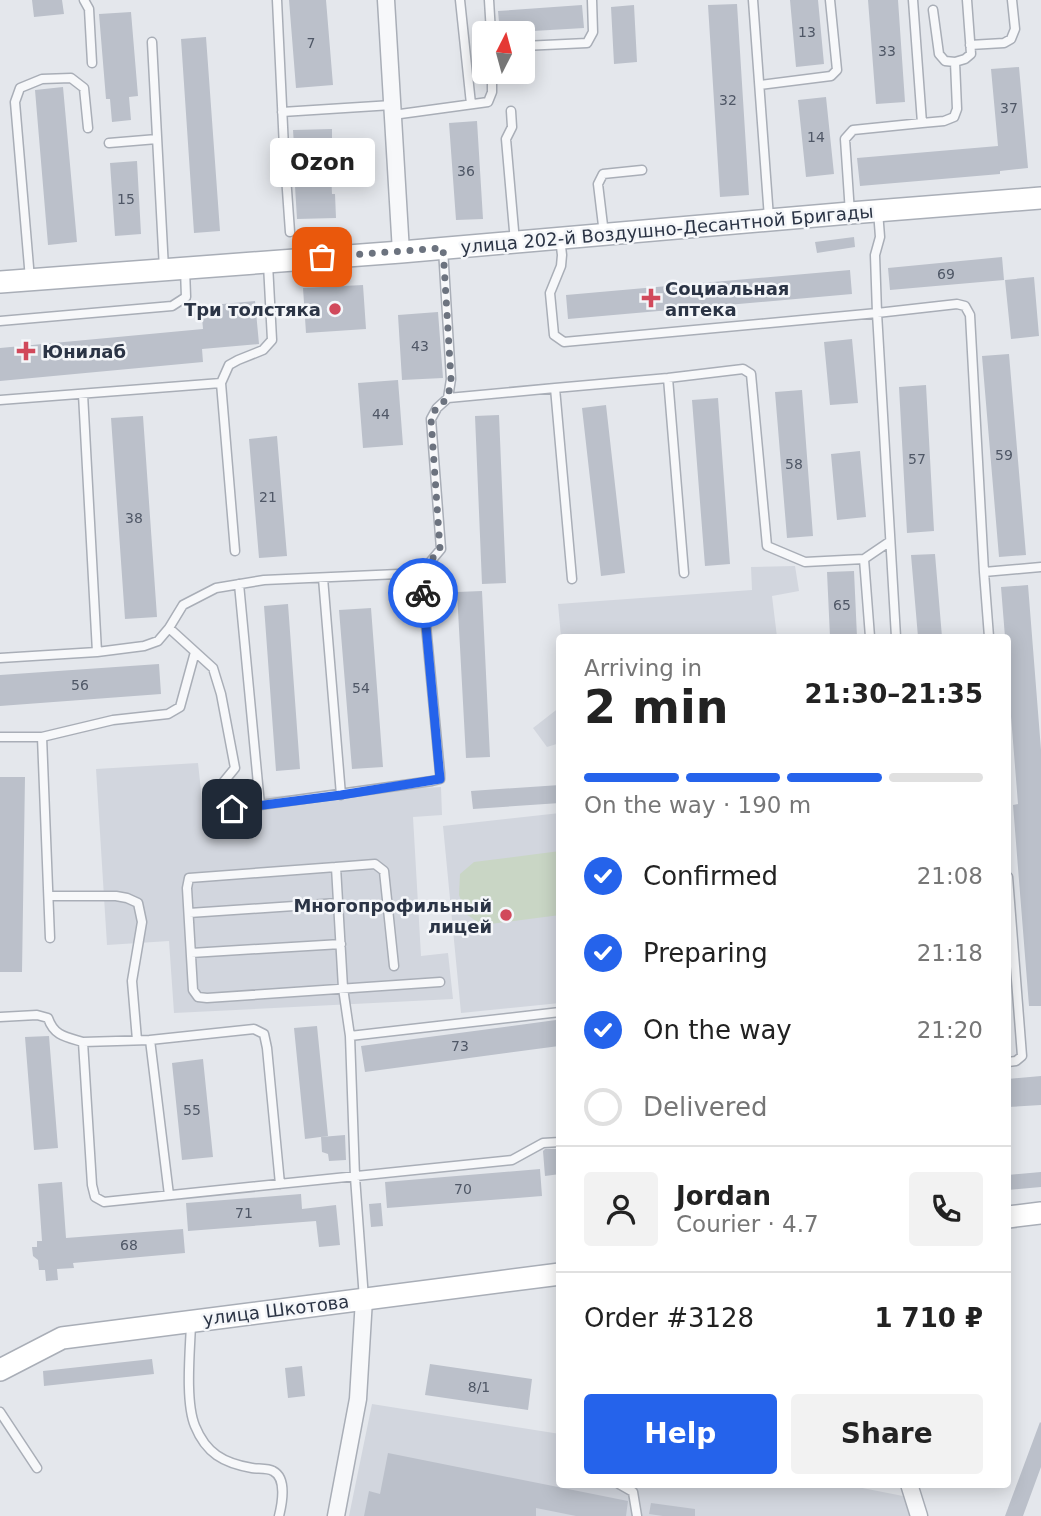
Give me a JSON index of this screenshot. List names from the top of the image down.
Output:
{
  "streets": {
    "street": ["улица 202-й Воздушно-Десантной Бригады", "улица Шкотова"]
  },
  "places": {
    "other": ["Ozon", "Три толстяка", "Многопрофильный лицей"],
    "health": ["Социальная аптека", "Юнилаб"]
  },
  "house_numbers": [
    "13",
    "7",
    "33",
    "32",
    "37",
    "14",
    "36",
    "15",
    "69",
    "43",
    "44",
    "59",
    "57",
    "58",
    "21",
    "38",
    "65",
    "56",
    "54",
    "73",
    "55",
    "70",
    "71",
    "68",
    "8/1"
  ],
  "north": "top",
  "page": {
    "bubble": "Ozon",
    "heading": ["2 min", "Arriving in", "21:30–21:35"],
    "panel": [
      "Jordan",
      "Courier · 4.7",
      "Order #3128",
      "1 710 ₽"
    ],
    "bar": "On the way · 190 m",
    "list": [
      ["Confirmed", "21:08"],
      ["Preparing", "21:18"],
      ["On the way", "21:20"],
      "Delivered"
    ],
    "buttons": ["Help", "Share"]
  }
}
